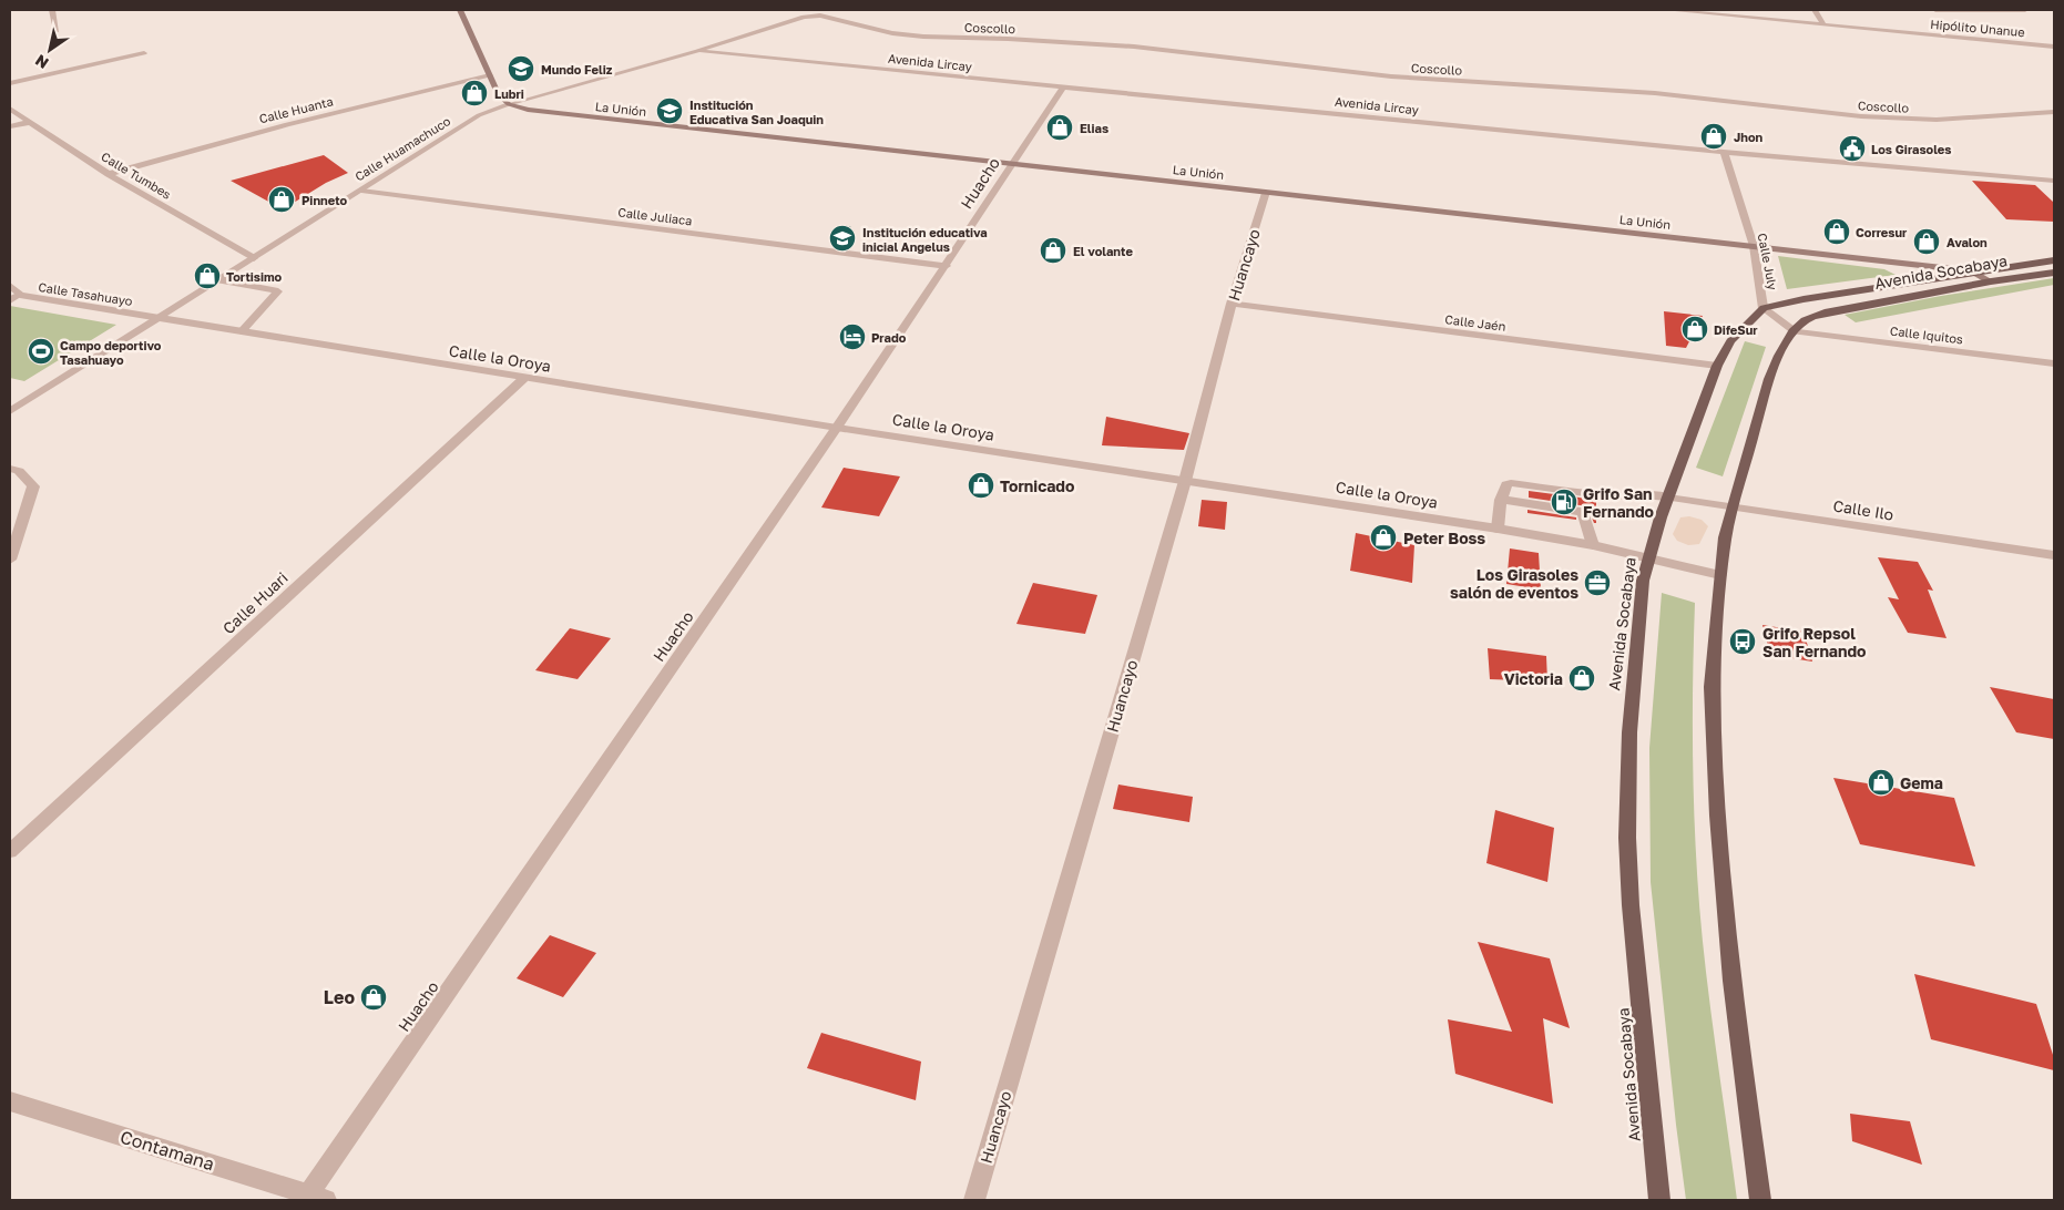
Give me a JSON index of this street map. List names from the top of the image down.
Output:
{
  "streets": {
    "main road": ["La Unión", "Avenida Socabaya"],
    "street": [
      "Coscollo",
      "Hipólito Unanue",
      "Avenida Lircay",
      "Calle Huanta",
      "Calle Huamachuco",
      "Calle Tumbes",
      "Huacho",
      "Calle Juliaca",
      "Calle July",
      "Huancayo",
      "Calle Tasahuayo",
      "Calle Jaén",
      "Calle Iquitos",
      "Calle la Oroya",
      "Calle Ilo",
      "Calle Huari",
      "Contamana"
    ]
  },
  "crossings": [
    ["Coscollo", "Calle Huamachuco"],
    ["Avenida Lircay", "Calle Huamachuco"],
    ["Avenida Lircay", "Huacho"],
    ["Avenida Lircay", "Calle July"],
    ["La Unión", "Calle Huamachuco"],
    ["La Unión", "Huacho"],
    ["La Unión", "Calle July"],
    ["La Unión", "Huancayo"],
    ["La Unión", "Avenida Socabaya"],
    ["Calle Huanta", "Calle Tumbes"],
    ["Calle Huamachuco", "Calle Tumbes"],
    ["Calle Huamachuco", "Calle Juliaca"],
    ["Calle Huamachuco", "Calle Tasahuayo"],
    ["Calle Huamachuco", "Calle la Oroya"],
    ["Huacho", "Calle Juliaca"],
    ["Huacho", "Calle la Oroya"],
    ["Huacho", "Contamana"],
    ["Calle July", "Avenida Socabaya"],
    ["Calle July", "Calle Iquitos"],
    ["Huancayo", "Calle Jaén"],
    ["Huancayo", "Calle la Oroya"],
    ["Avenida Socabaya", "Calle Jaén"],
    ["Avenida Socabaya", "Calle Iquitos"],
    ["Avenida Socabaya", "Calle la Oroya"],
    ["Avenida Socabaya", "Calle Ilo"],
    ["Calle Tasahuayo", "Calle la Oroya"],
    ["Calle la Oroya", "Calle Huari"]
  ],
  "places": {
    "school or university": ["Mundo Feliz", "Institución Educativa San Joaquin", "Institución educativa inicial Angelus"],
    "shop": [
      "Lubri",
      "Elias",
      "Jhon",
      "Pinneto",
      "Corresur",
      "Avalon",
      "El volante",
      "Tortisimo",
      "DifeSur",
      "Tornicado",
      "Peter Boss",
      "Victoria",
      "Gema",
      "Leo"
    ],
    "public building": ["Los Girasoles"],
    "hotel": ["Prado"],
    "sports": ["Campo deportivo Tasahuayo"],
    "fuel station": ["Grifo San Fernando"],
    "office": ["Los Girasoles salón de eventos"],
    "bus stop": ["Grifo Repsol San Fernando"]
  },
  "north": "bottom left"
}
